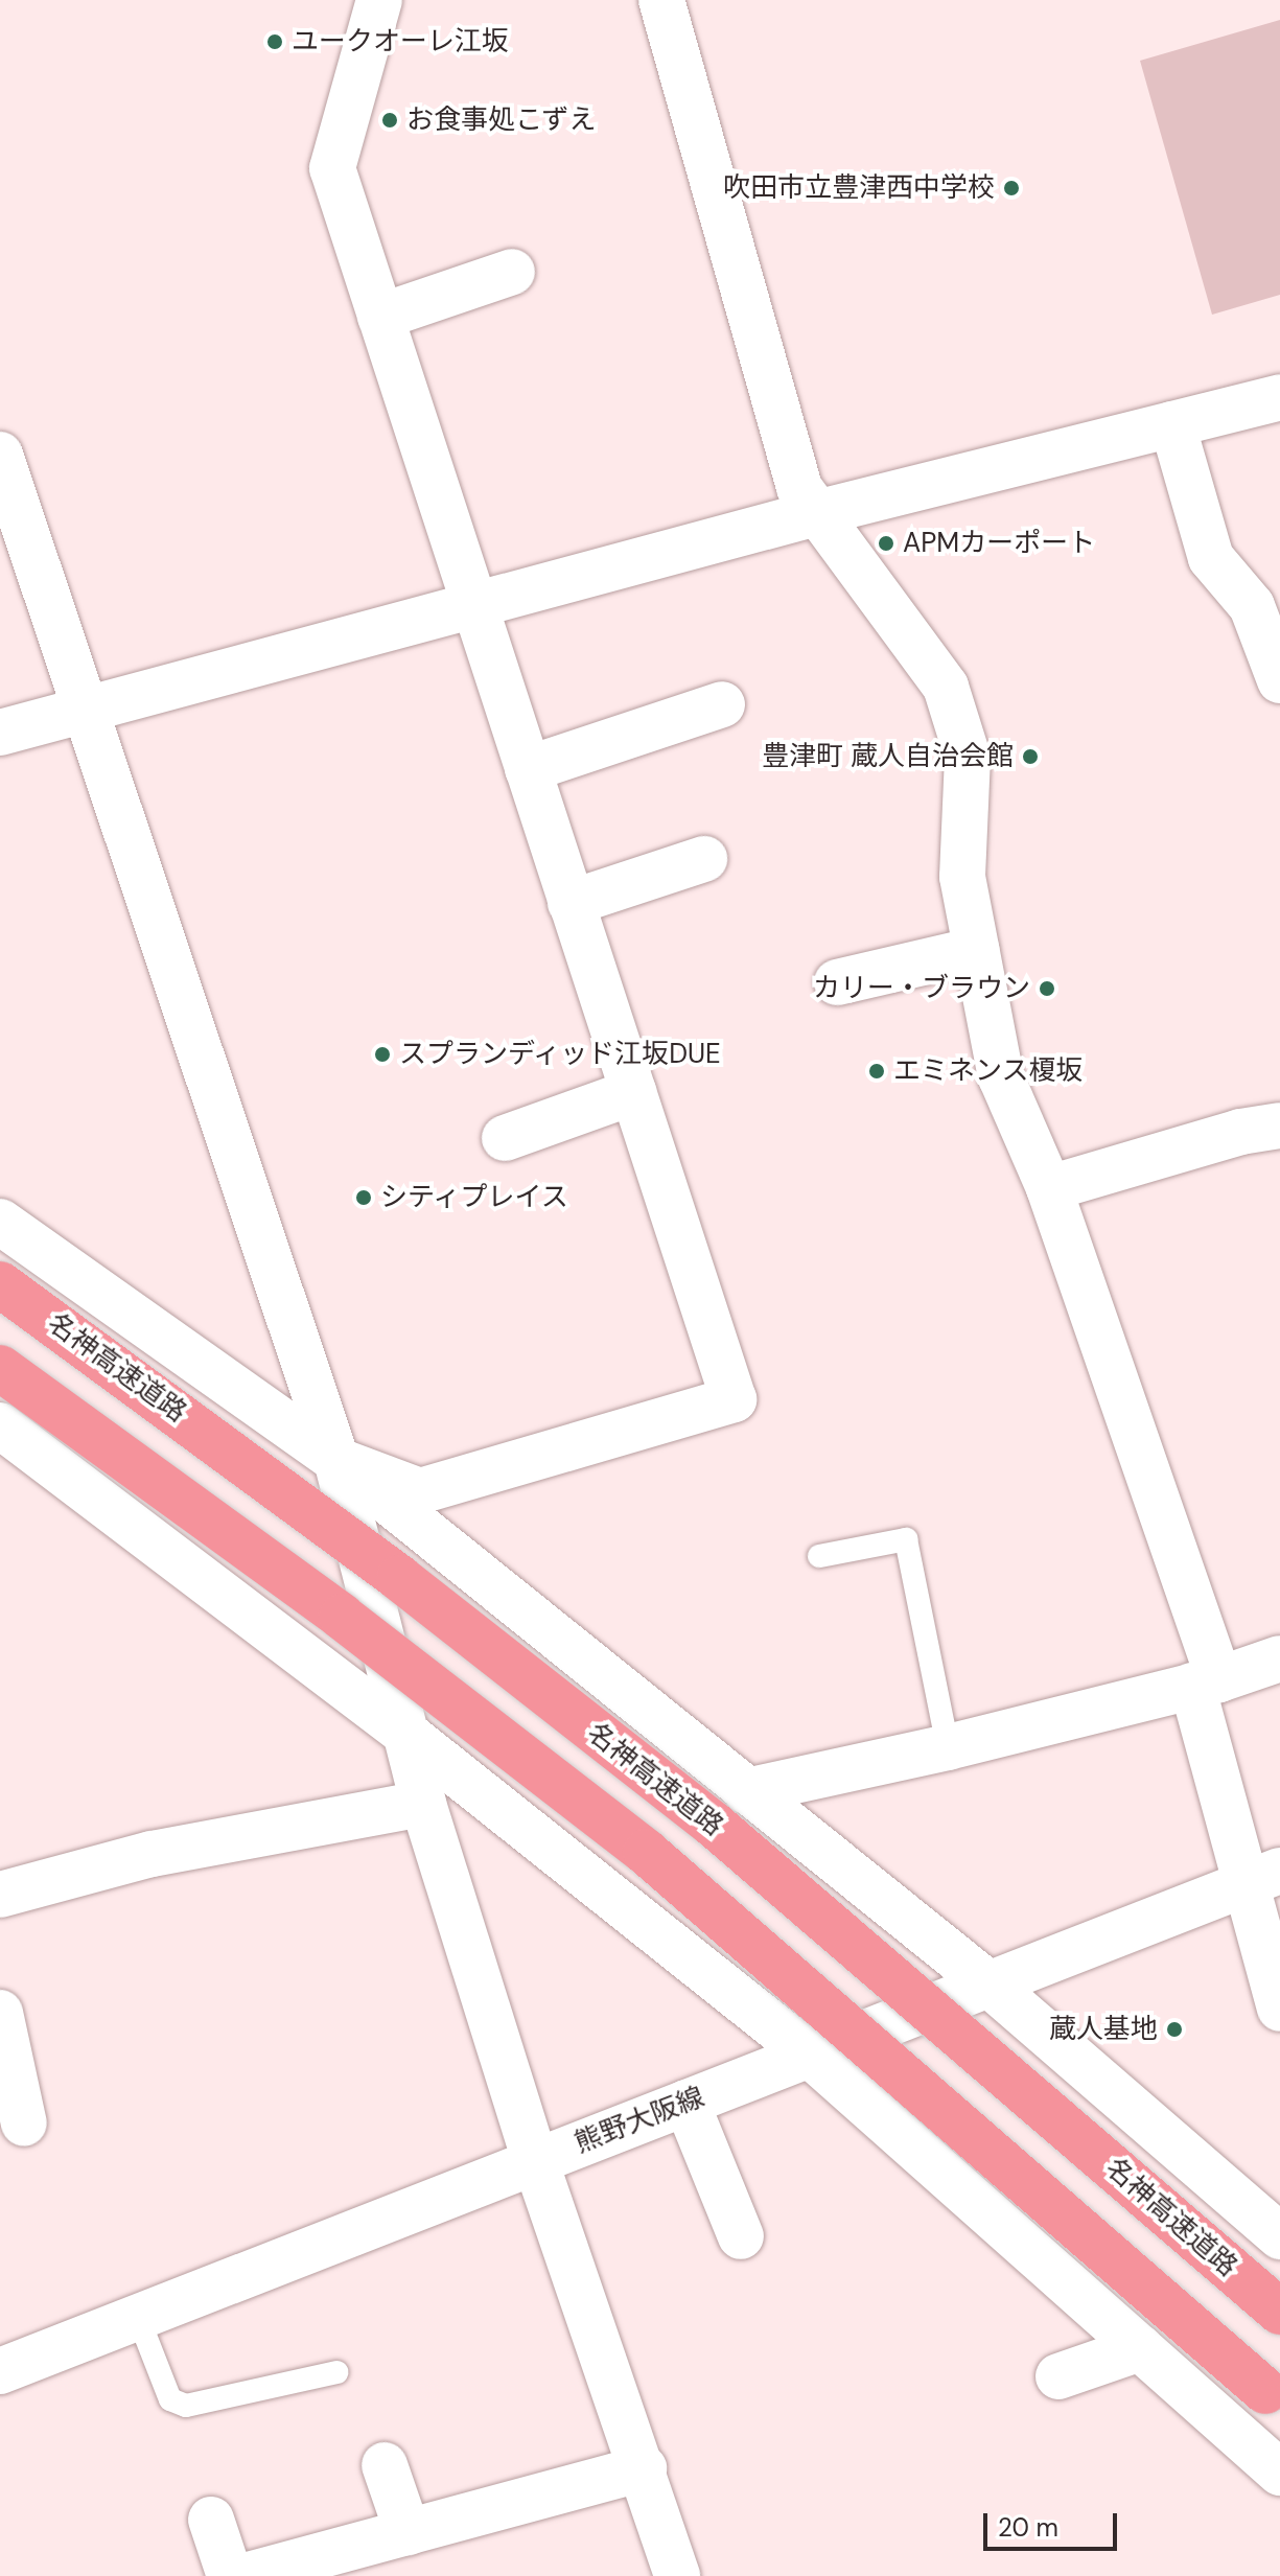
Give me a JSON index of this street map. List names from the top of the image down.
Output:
{
  "streets": {
    "highway": ["名神高速道路"],
    "street": ["熊野大阪線"]
  },
  "places": [
    "ユークオーレ江坂",
    "お食事処こずえ",
    "吹田市立豊津西中学校",
    "APMカーポート",
    "豊津町 蔵人自治会館",
    "カリー・ブラウン",
    "スプランディッド江坂DUE",
    "エミネンス榎坂",
    "シティプレイス",
    "蔵人基地"
  ],
  "scale_bar": "20 m"
}
